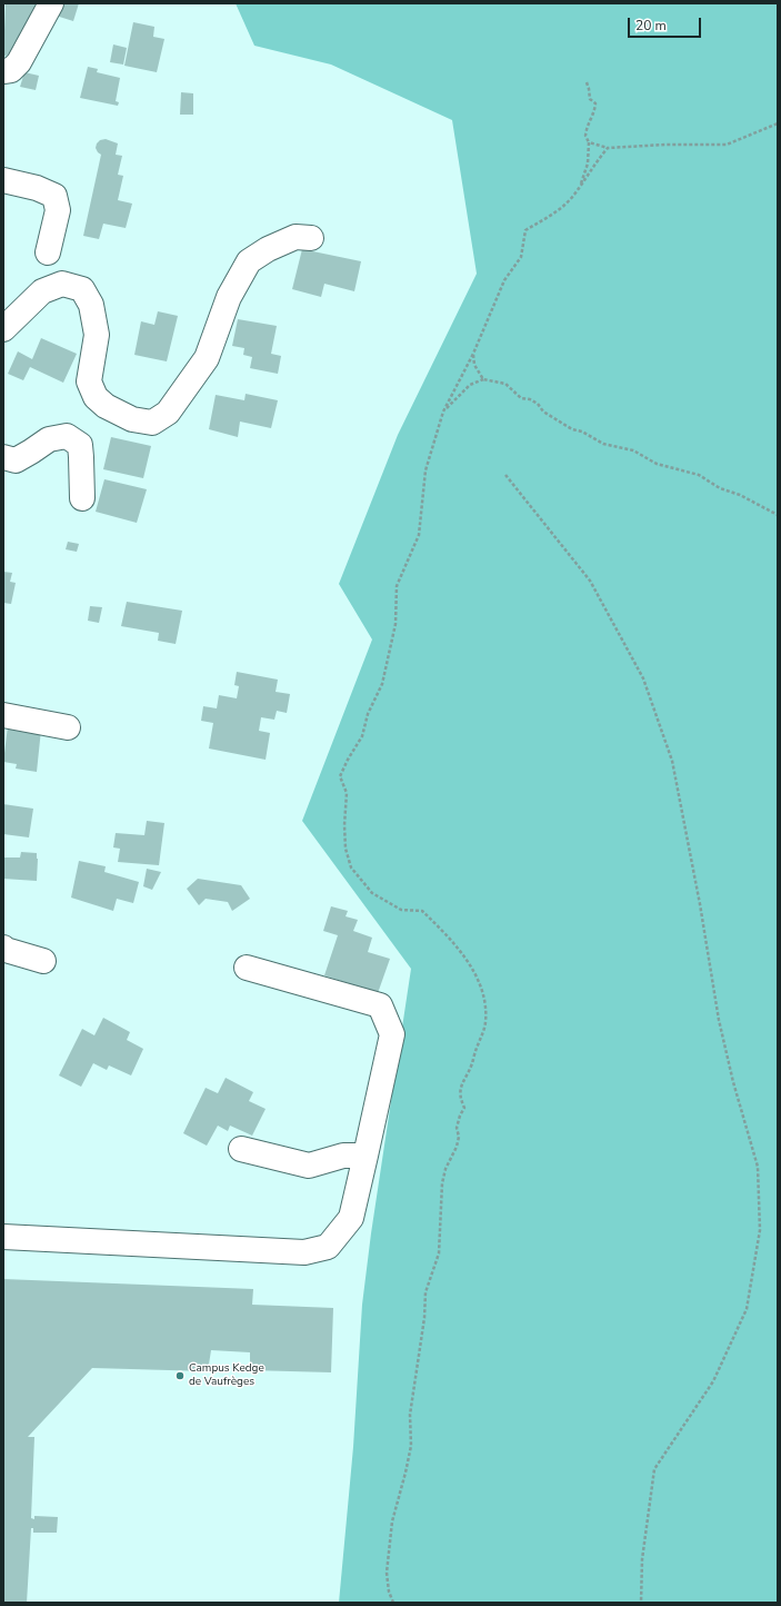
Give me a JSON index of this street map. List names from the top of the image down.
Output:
{
  "places": ["Campus Kedge de Vaufrèges"],
  "scale_bar": "20 m"
}
